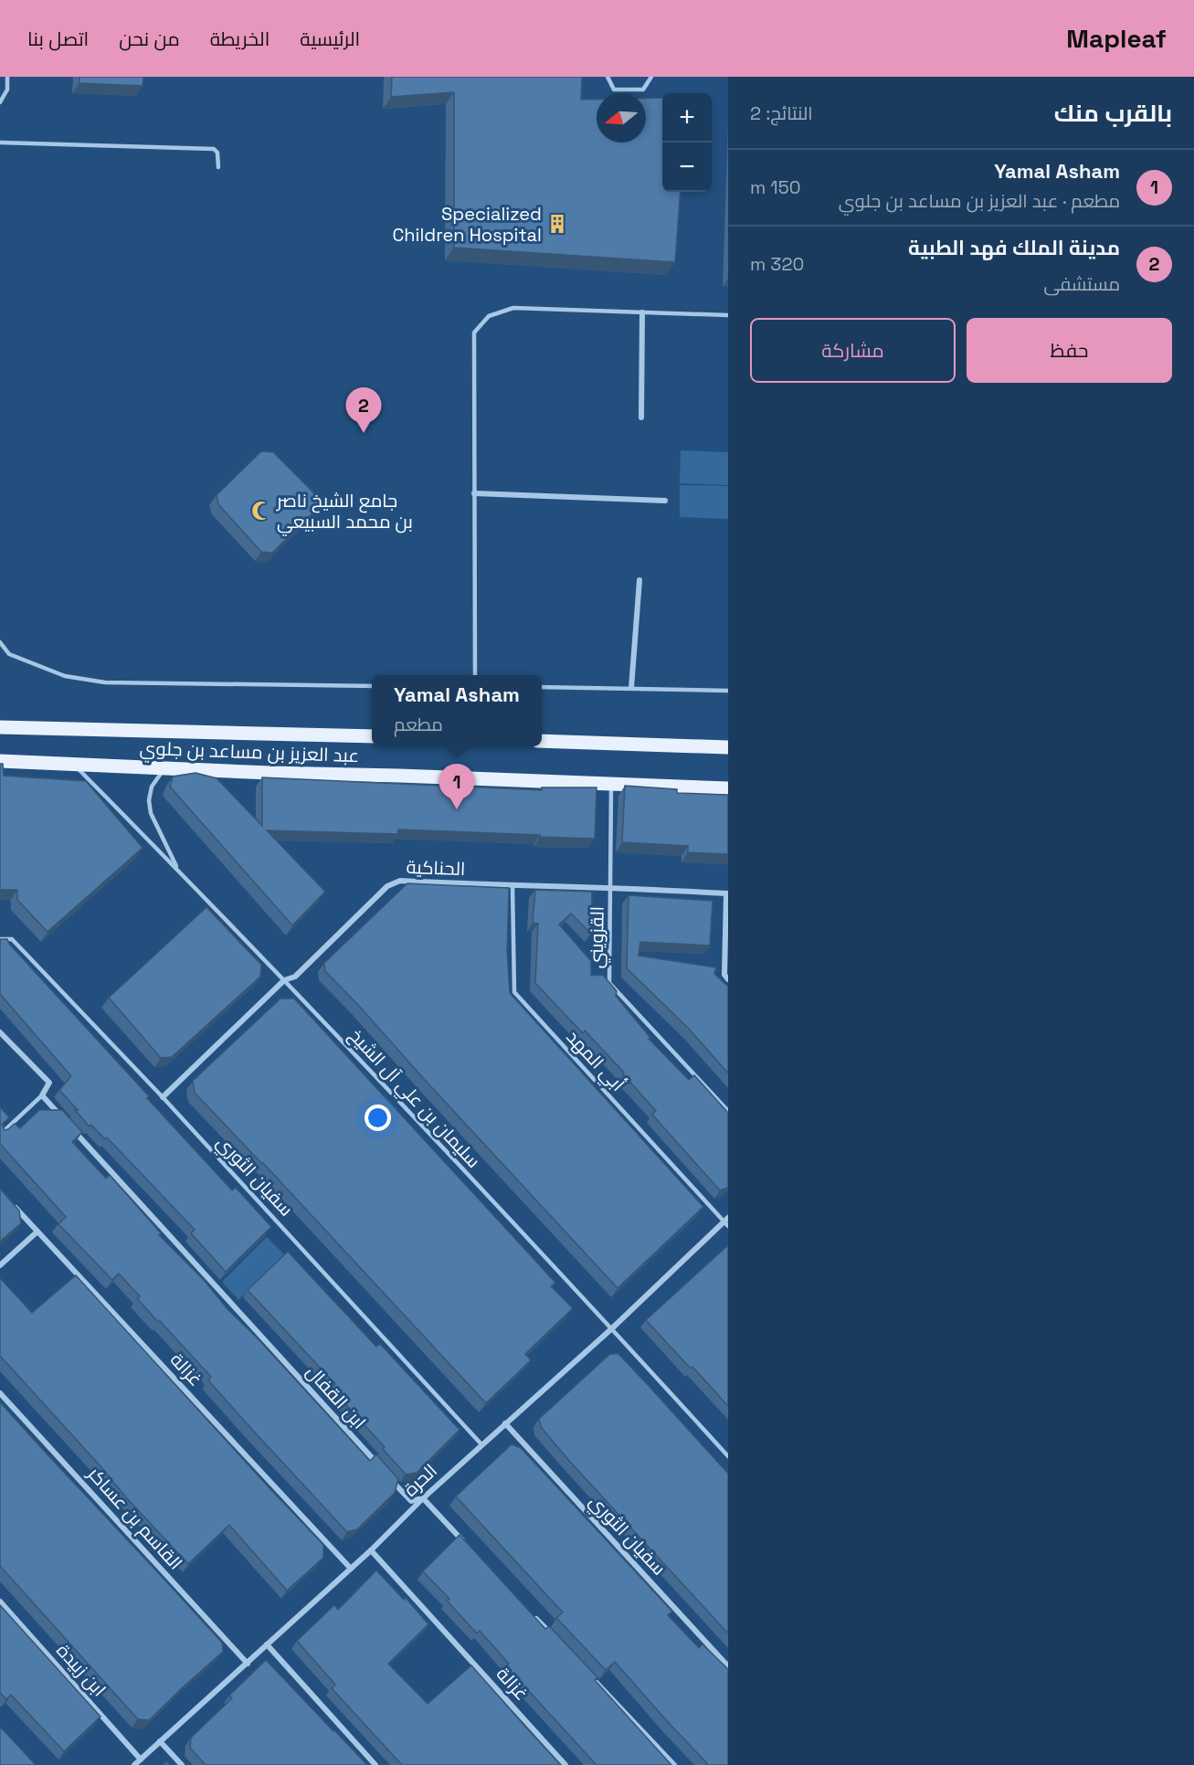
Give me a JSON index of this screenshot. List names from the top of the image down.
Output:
{
  "streets": {
    "main road": ["عبد العزيز بن مساعد بن جلوي"],
    "street": [
      "الحناكية",
      "سفيان الثوري",
      "غزالة",
      "ابن القفال",
      "الحرة",
      "القاسم بن عساكر",
      "ابن زبيدة"
    ],
    "lane": ["القزويني", "أبي المهد", "سليمان بن علي آل الشيخ"]
  },
  "crossings": [
    ["عبد العزيز بن مساعد بن جلوي", "القزويني"],
    ["عبد العزيز بن مساعد بن جلوي", "سليمان بن علي آل الشيخ"],
    ["الحناكية", "القزويني"],
    ["الحناكية", "أبي المهد"],
    ["الحناكية", "سليمان بن علي آل الشيخ"],
    ["الحناكية", "سفيان الثوري"],
    ["أبي المهد", "الحرة"],
    ["سليمان بن علي آل الشيخ", "الحرة"],
    ["سفيان الثوري", "الحرة"],
    ["غزالة", "الحرة"],
    ["الحرة", "القاسم بن عساكر"],
    ["الحرة", "ابن زبيدة"]
  ],
  "places": {
    "building": ["Specialized Children Hospital"],
    "mosque": ["جامع الشيخ ناصر بن محمد السبيعي"]
  },
  "north": "left",
  "page": {
    "header": "Mapleaf",
    "nav": [
      "الرئيسية",
      "الخريطة",
      "من نحن",
      "اتصل بنا"
    ],
    "heading": ["بالقرب منك", "النتائج: 2"],
    "map_buttons": ["+", "−"],
    "list": [
      {
        "mark": "1",
        "name": "Yamal Asham",
        "note": "مطعم · عبد العزيز بن مساعد بن جلوي",
        "value": "150 m"
      },
      {
        "mark": "2",
        "name": "مدينة الملك فهد الطبية",
        "note": "مستشفى",
        "value": "320 m"
      }
    ],
    "buttons": ["حفظ", "مشاركة"],
    "pins": ["2", "1"],
    "popup": ["Yamal Asham", "مطعم"]
  }
}
